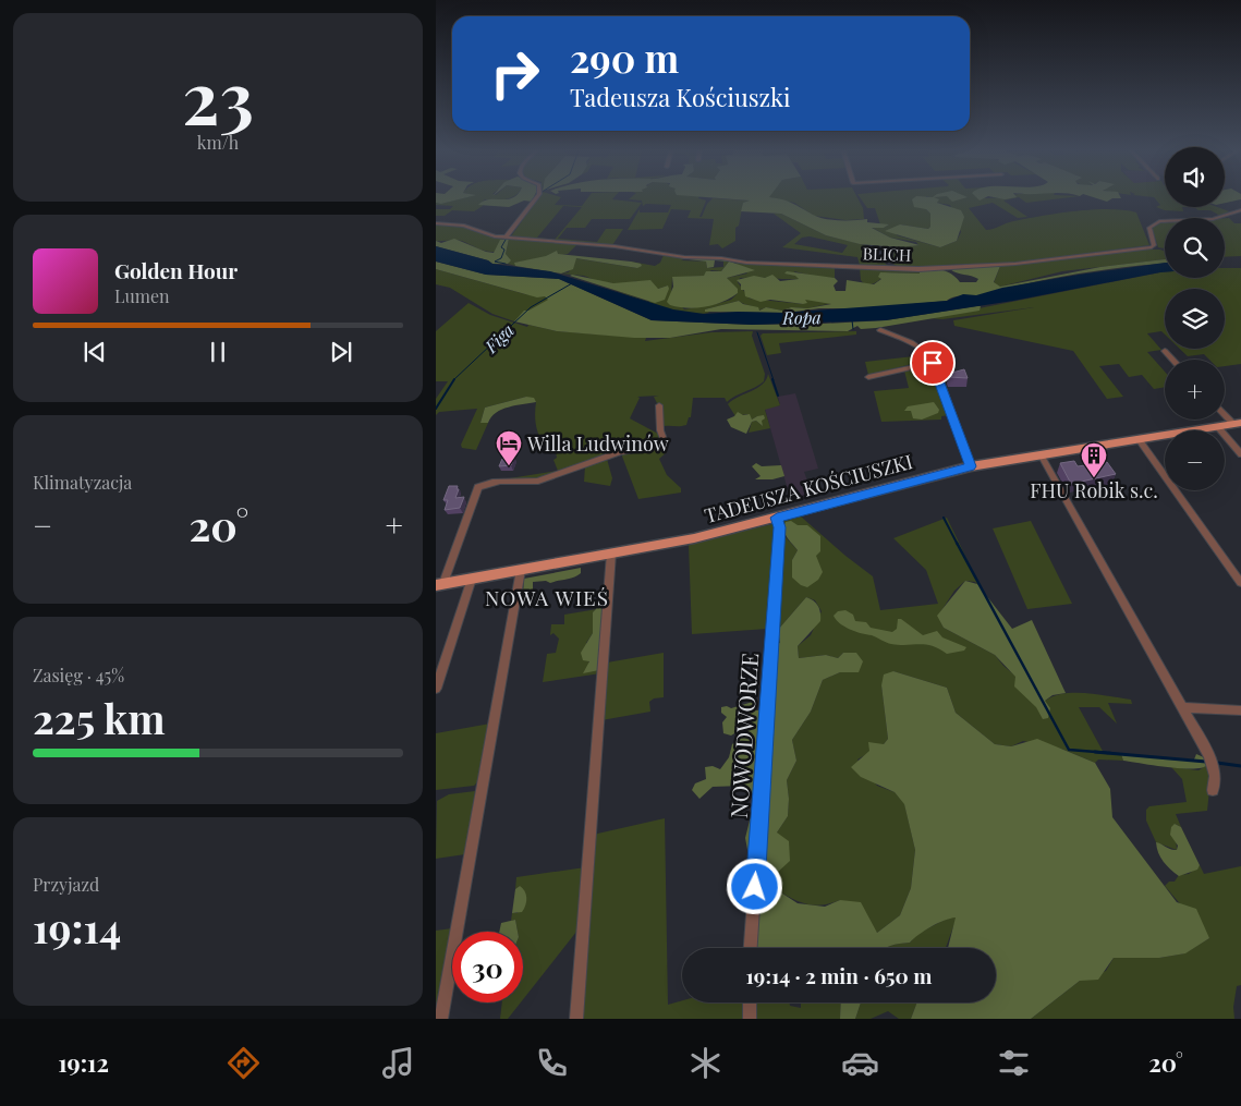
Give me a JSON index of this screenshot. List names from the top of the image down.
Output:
{
  "streets": {
    "main road": ["TADEUSZA KOŚCIUSZKI"],
    "street": ["BLICH", "NOWODWORZE"]
  },
  "crossings": [
    ["TADEUSZA KOŚCIUSZKI", "NOWODWORZE"]
  ],
  "districts": ["NOWA WIEŚ"],
  "water": ["Ropa", "Figa"],
  "places": {
    "hotel": ["Willa Ludwinów"],
    "building": ["FHU Robik s.c."]
  },
  "page": {
    "tile": [
      ["23", "km/h"],
      "Klimatyzacja",
      ["Zasięg · 45%", "225 km"],
      ["Przyjazd", "19:14"]
    ],
    "turn": ["290 m", "Tadeusza Kościuszki"],
    "map_buttons": ["+", "−"],
    "song": ["Golden Hour", "Lumen"],
    "heat": ["−", "20°", "+"],
    "limit": "30",
    "trip": "19:14 · 2 min · 650 m",
    "tabs": ["19:12", "20°"]
  }
}
